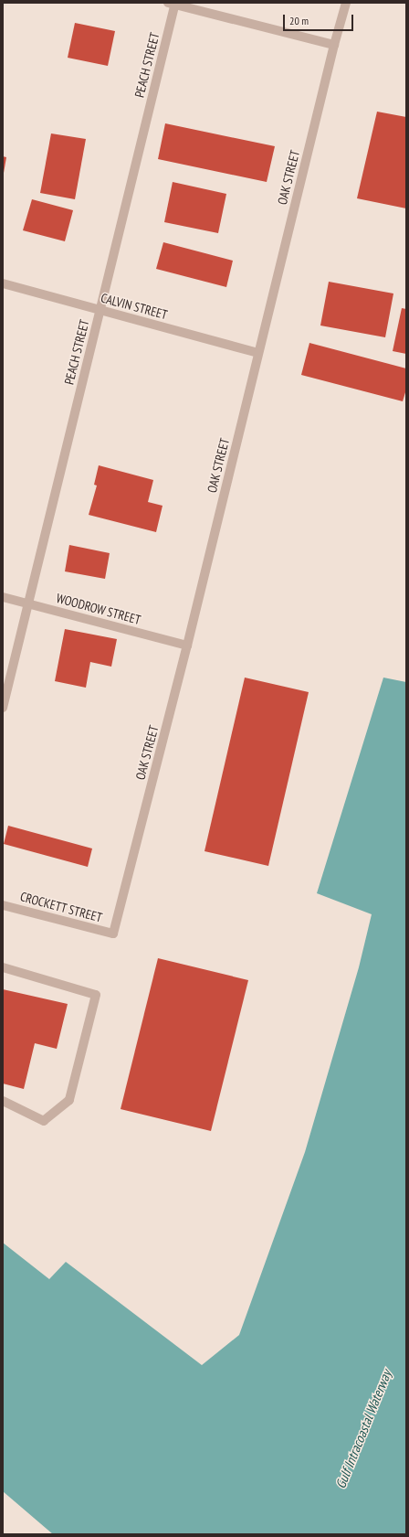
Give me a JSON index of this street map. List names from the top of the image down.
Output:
{
  "streets": {
    "street": [
      "PEACH STREET",
      "OAK STREET",
      "CALVIN STREET",
      "WOODROW STREET",
      "CROCKETT STREET"
    ]
  },
  "crossings": [
    ["PEACH STREET", "CALVIN STREET"],
    ["PEACH STREET", "WOODROW STREET"],
    ["OAK STREET", "CALVIN STREET"],
    ["OAK STREET", "WOODROW STREET"],
    ["OAK STREET", "CROCKETT STREET"]
  ],
  "water": ["Gulf Intracoastal Waterway"],
  "scale_bar": "20 m"
}
